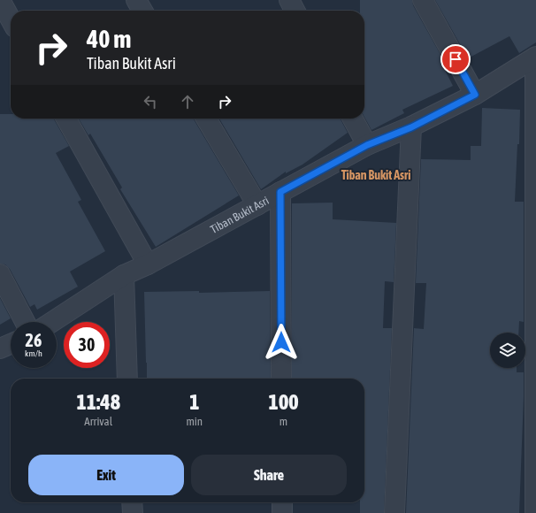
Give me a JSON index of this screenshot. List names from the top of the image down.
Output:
{
  "streets": {
    "street": ["Tiban Bukit Asri"]
  },
  "districts": ["Tiban Bukit Asri"],
  "page": {
    "turn": ["40 m", "Tiban Bukit Asri"],
    "speed": "26 km/h",
    "limit": "30",
    "eta": [
      "11:48",
      "Arrival",
      "1",
      "min",
      "100",
      "m"
    ],
    "buttons": ["Exit", "Share"]
  }
}
